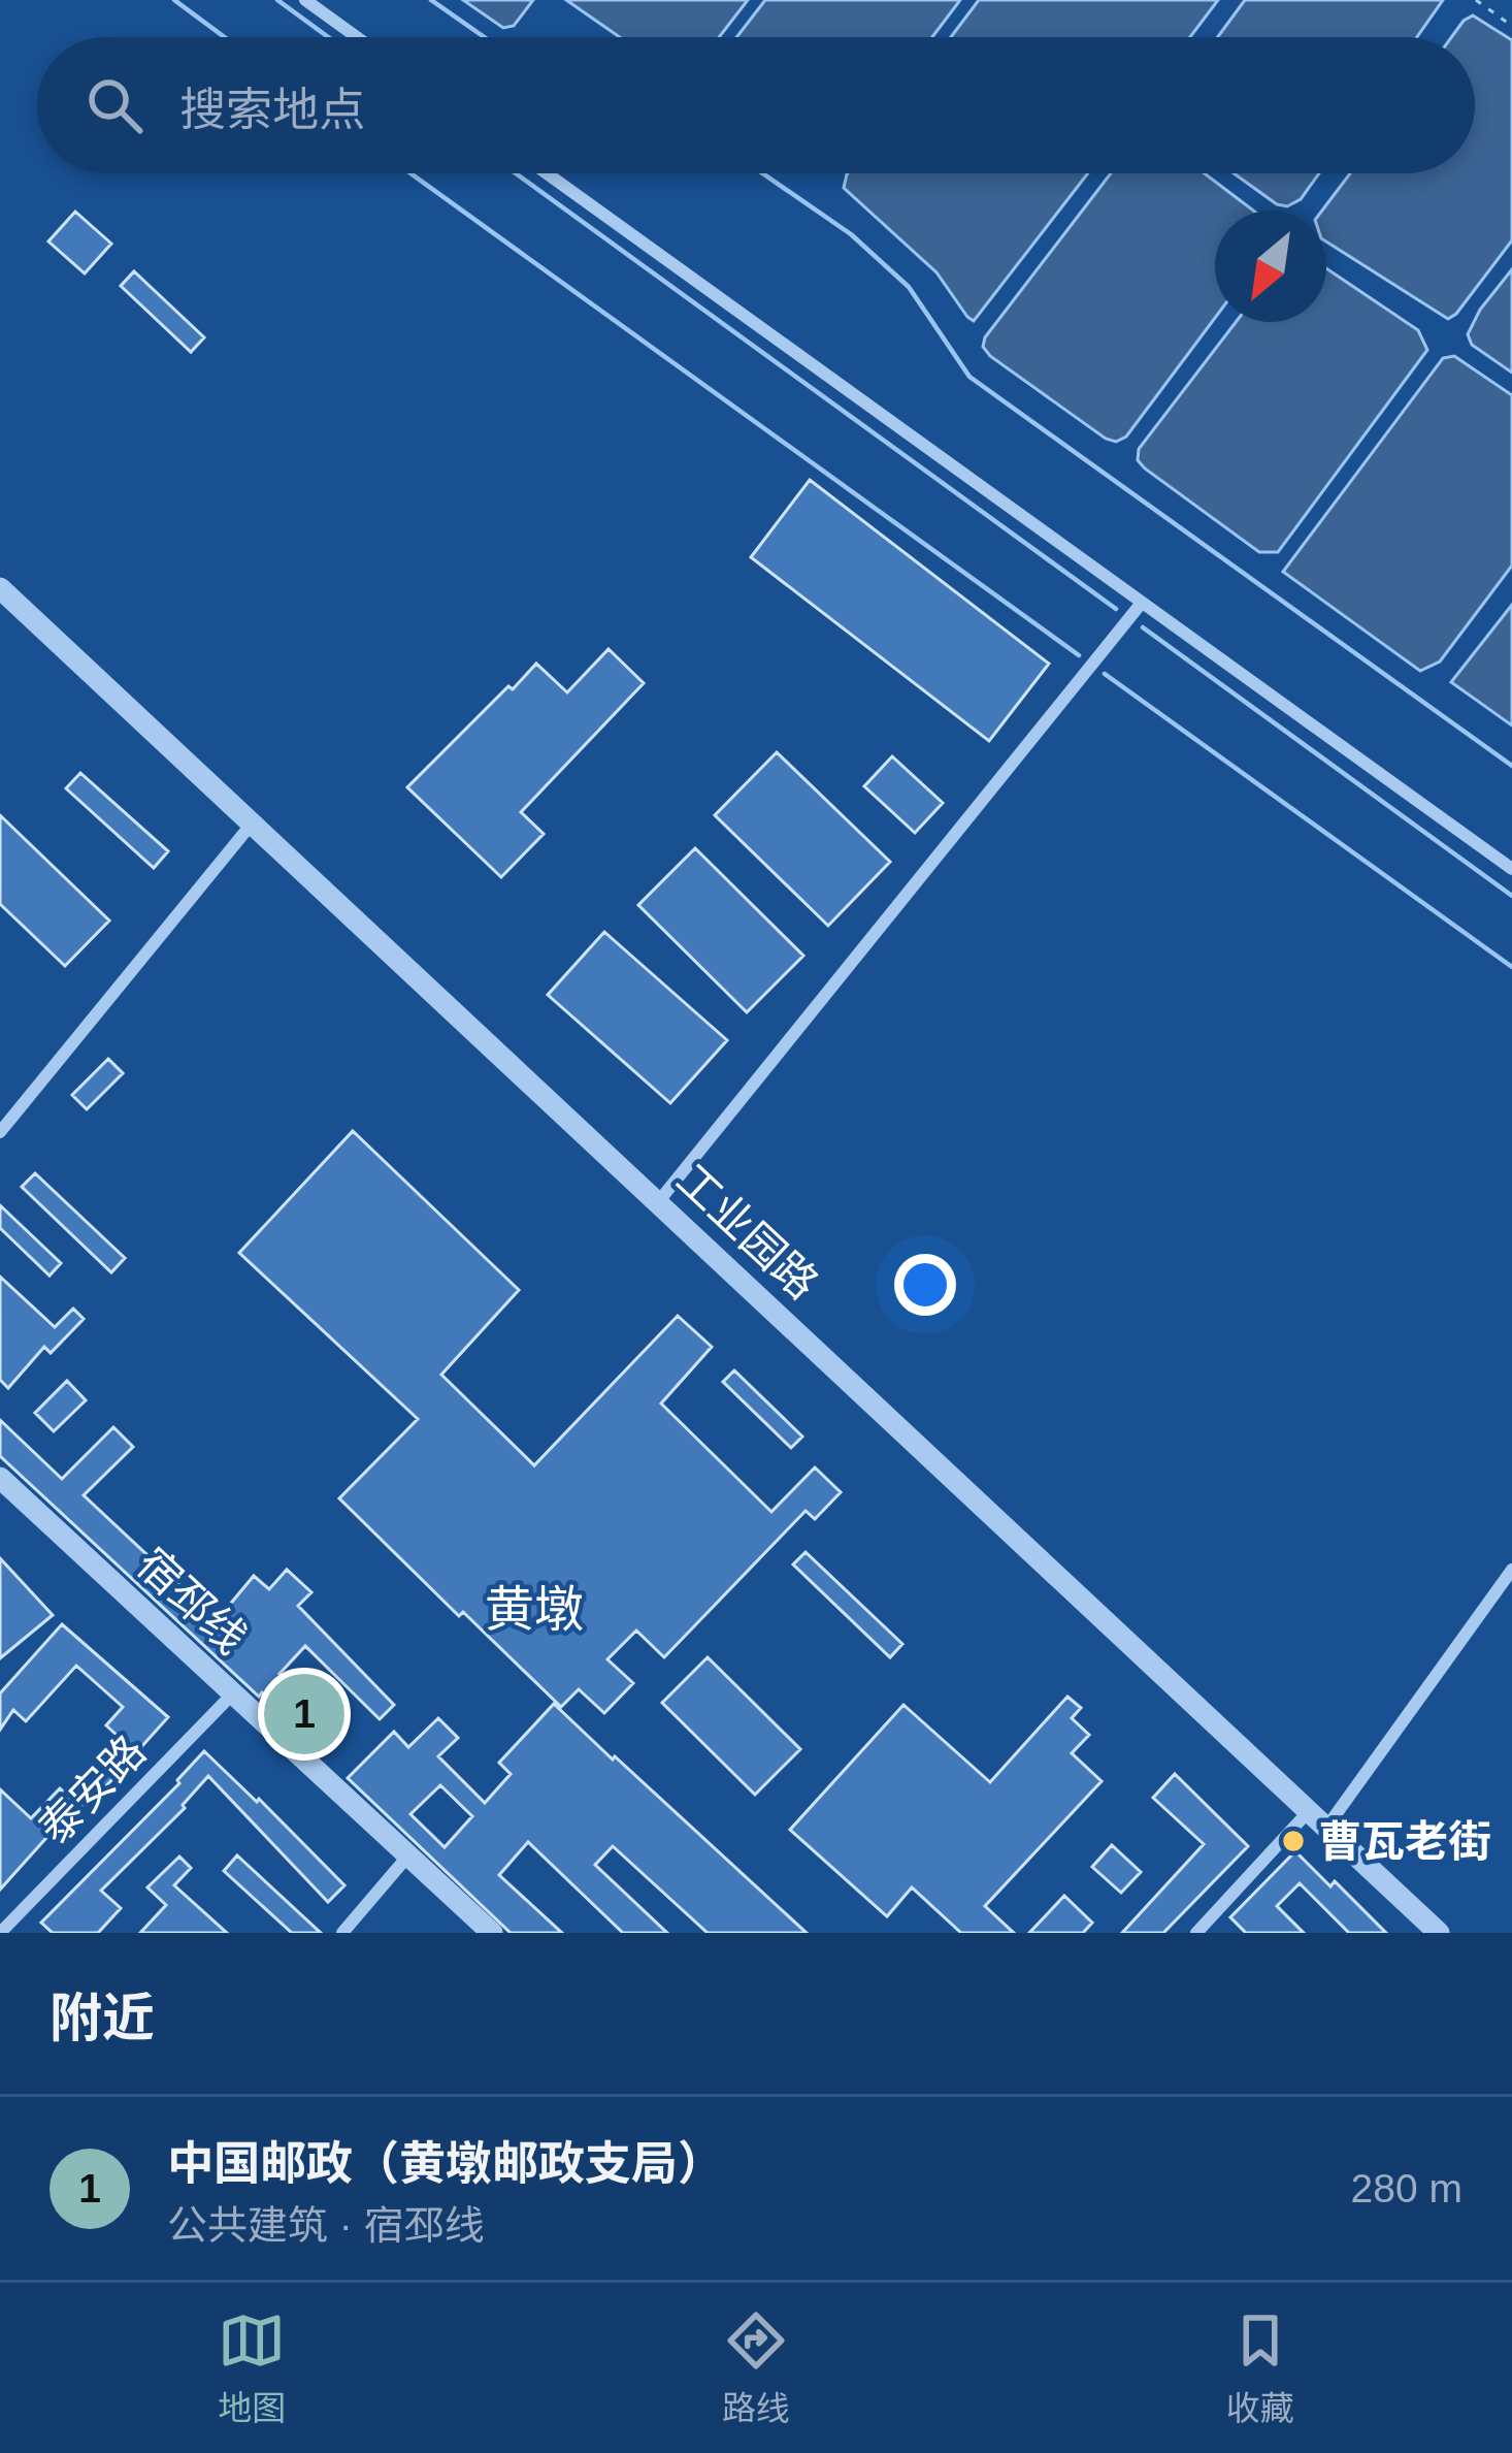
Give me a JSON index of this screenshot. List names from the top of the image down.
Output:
{
  "streets": {
    "street": ["工业园路", "宿邳线", "泰安路"]
  },
  "crossings": [
    ["宿邳线", "泰安路"]
  ],
  "districts": ["黄墩"],
  "places": ["曹瓦老街"],
  "north": "bottom left",
  "page": {
    "search": "搜索地点",
    "pins": "1",
    "heading": "附近",
    "list": [
      {
        "mark": "1",
        "name": "中国邮政（黄墩邮政支局）",
        "note": "公共建筑 · 宿邳线",
        "value": "280 m"
      }
    ],
    "nav": ["地图", "路线", "收藏"]
  }
}
